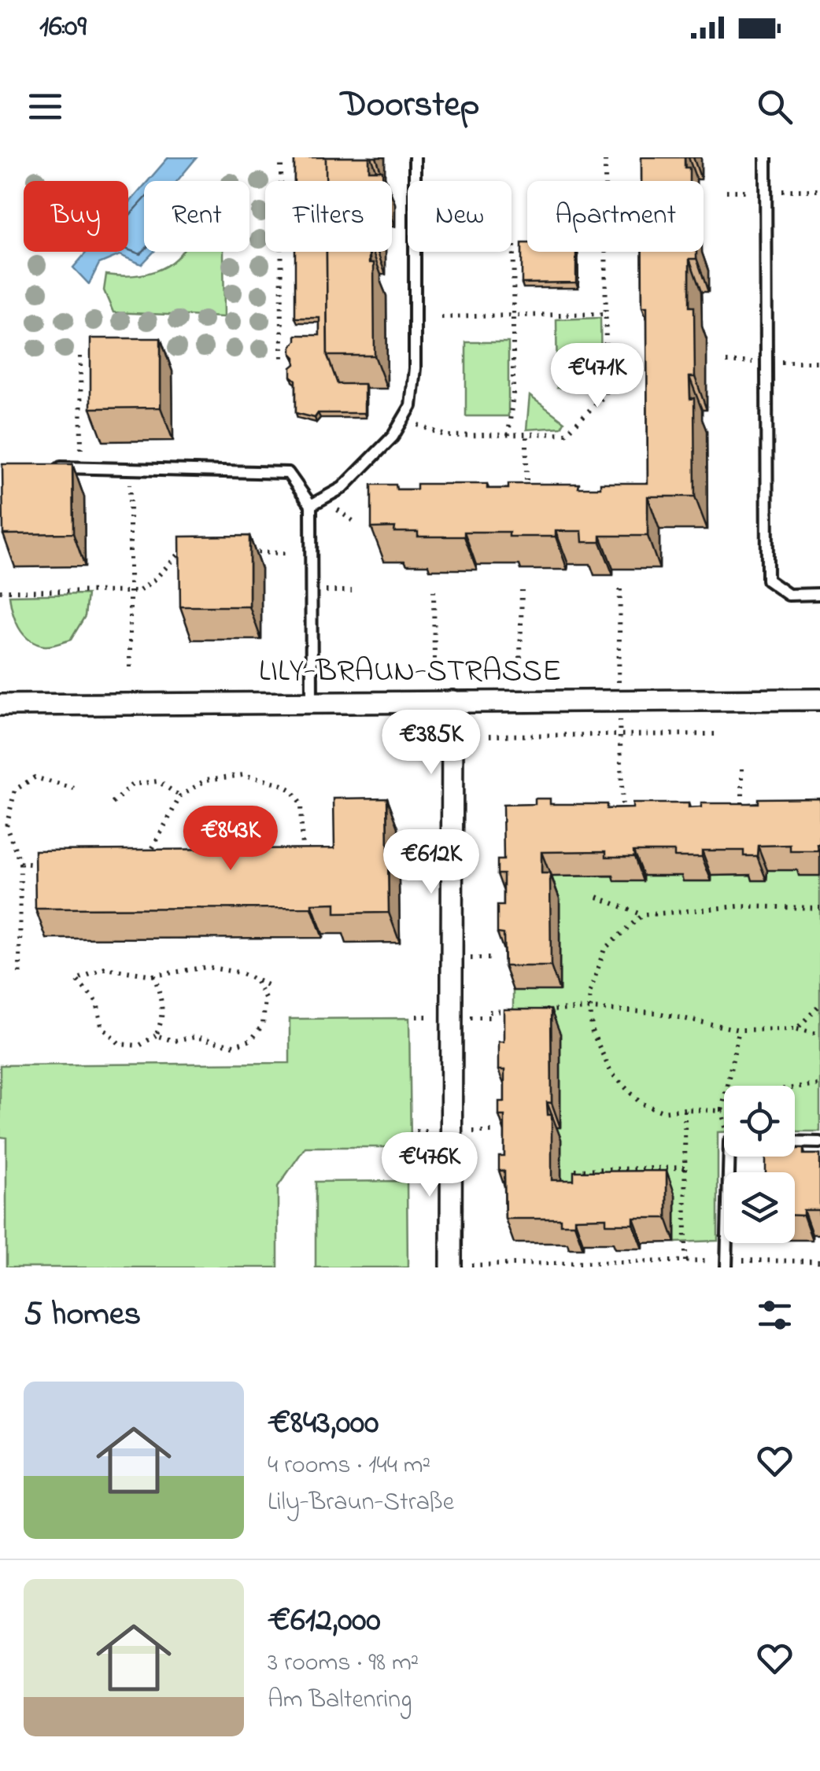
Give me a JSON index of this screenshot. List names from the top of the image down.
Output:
{
  "streets": {
    "street": ["LILY-BRAUN-STRASSE"]
  },
  "page": {
    "status": "16:09",
    "header": "Doorstep",
    "chip": [
      "Buy",
      "Rent",
      "Filters",
      "New",
      "Apartment"
    ],
    "price": [
      "€471K",
      "€385K",
      "€843K",
      "€612K",
      "€476K"
    ],
    "heading": "5 homes",
    "list": [
      {
        "name": "€843,000",
        "note": "4 rooms · 144 m² · Lily-Braun-Straße"
      },
      {
        "name": "€612,000",
        "note": "3 rooms · 98 m² · Am Baltenring"
      }
    ]
  }
}
